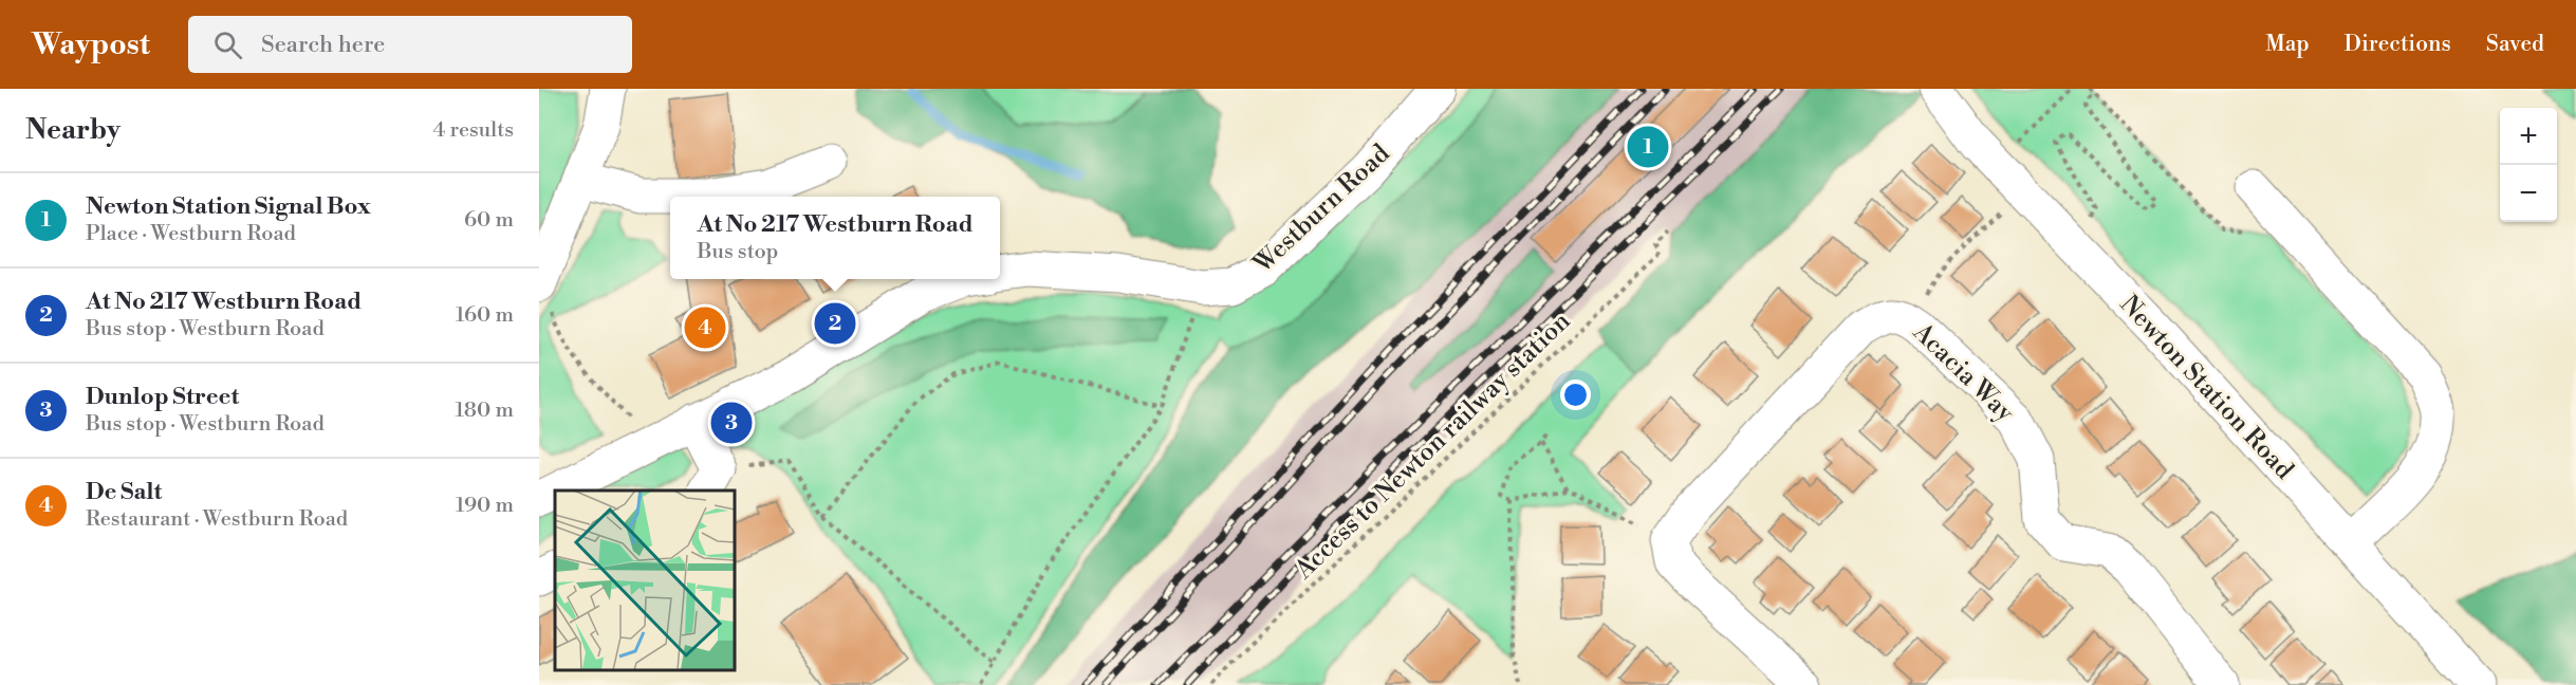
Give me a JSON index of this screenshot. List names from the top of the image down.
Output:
{
  "streets": {
    "street": ["Westburn Road", "Acacia Way", "Newton Station Road"],
    "path": ["Access to Newton railway station"]
  },
  "page": {
    "header": "Waypost",
    "search": "Search here",
    "nav": ["Map", "Directions", "Saved"],
    "heading": ["Nearby", "4 results"],
    "map_buttons": ["+", "−"],
    "pins": [
      "1",
      "2",
      "4",
      "3"
    ],
    "list": [
      {
        "mark": "1",
        "name": "Newton Station Signal Box",
        "note": "Place · Westburn Road",
        "value": "60 m"
      },
      {
        "mark": "2",
        "name": "At No 217 Westburn Road",
        "note": "Bus stop · Westburn Road",
        "value": "160 m"
      },
      {
        "mark": "3",
        "name": "Dunlop Street",
        "note": "Bus stop · Westburn Road",
        "value": "180 m"
      },
      {
        "mark": "4",
        "name": "De Salt",
        "note": "Restaurant · Westburn Road",
        "value": "190 m"
      }
    ],
    "popup": ["At No 217 Westburn Road", "Bus stop"]
  }
}
